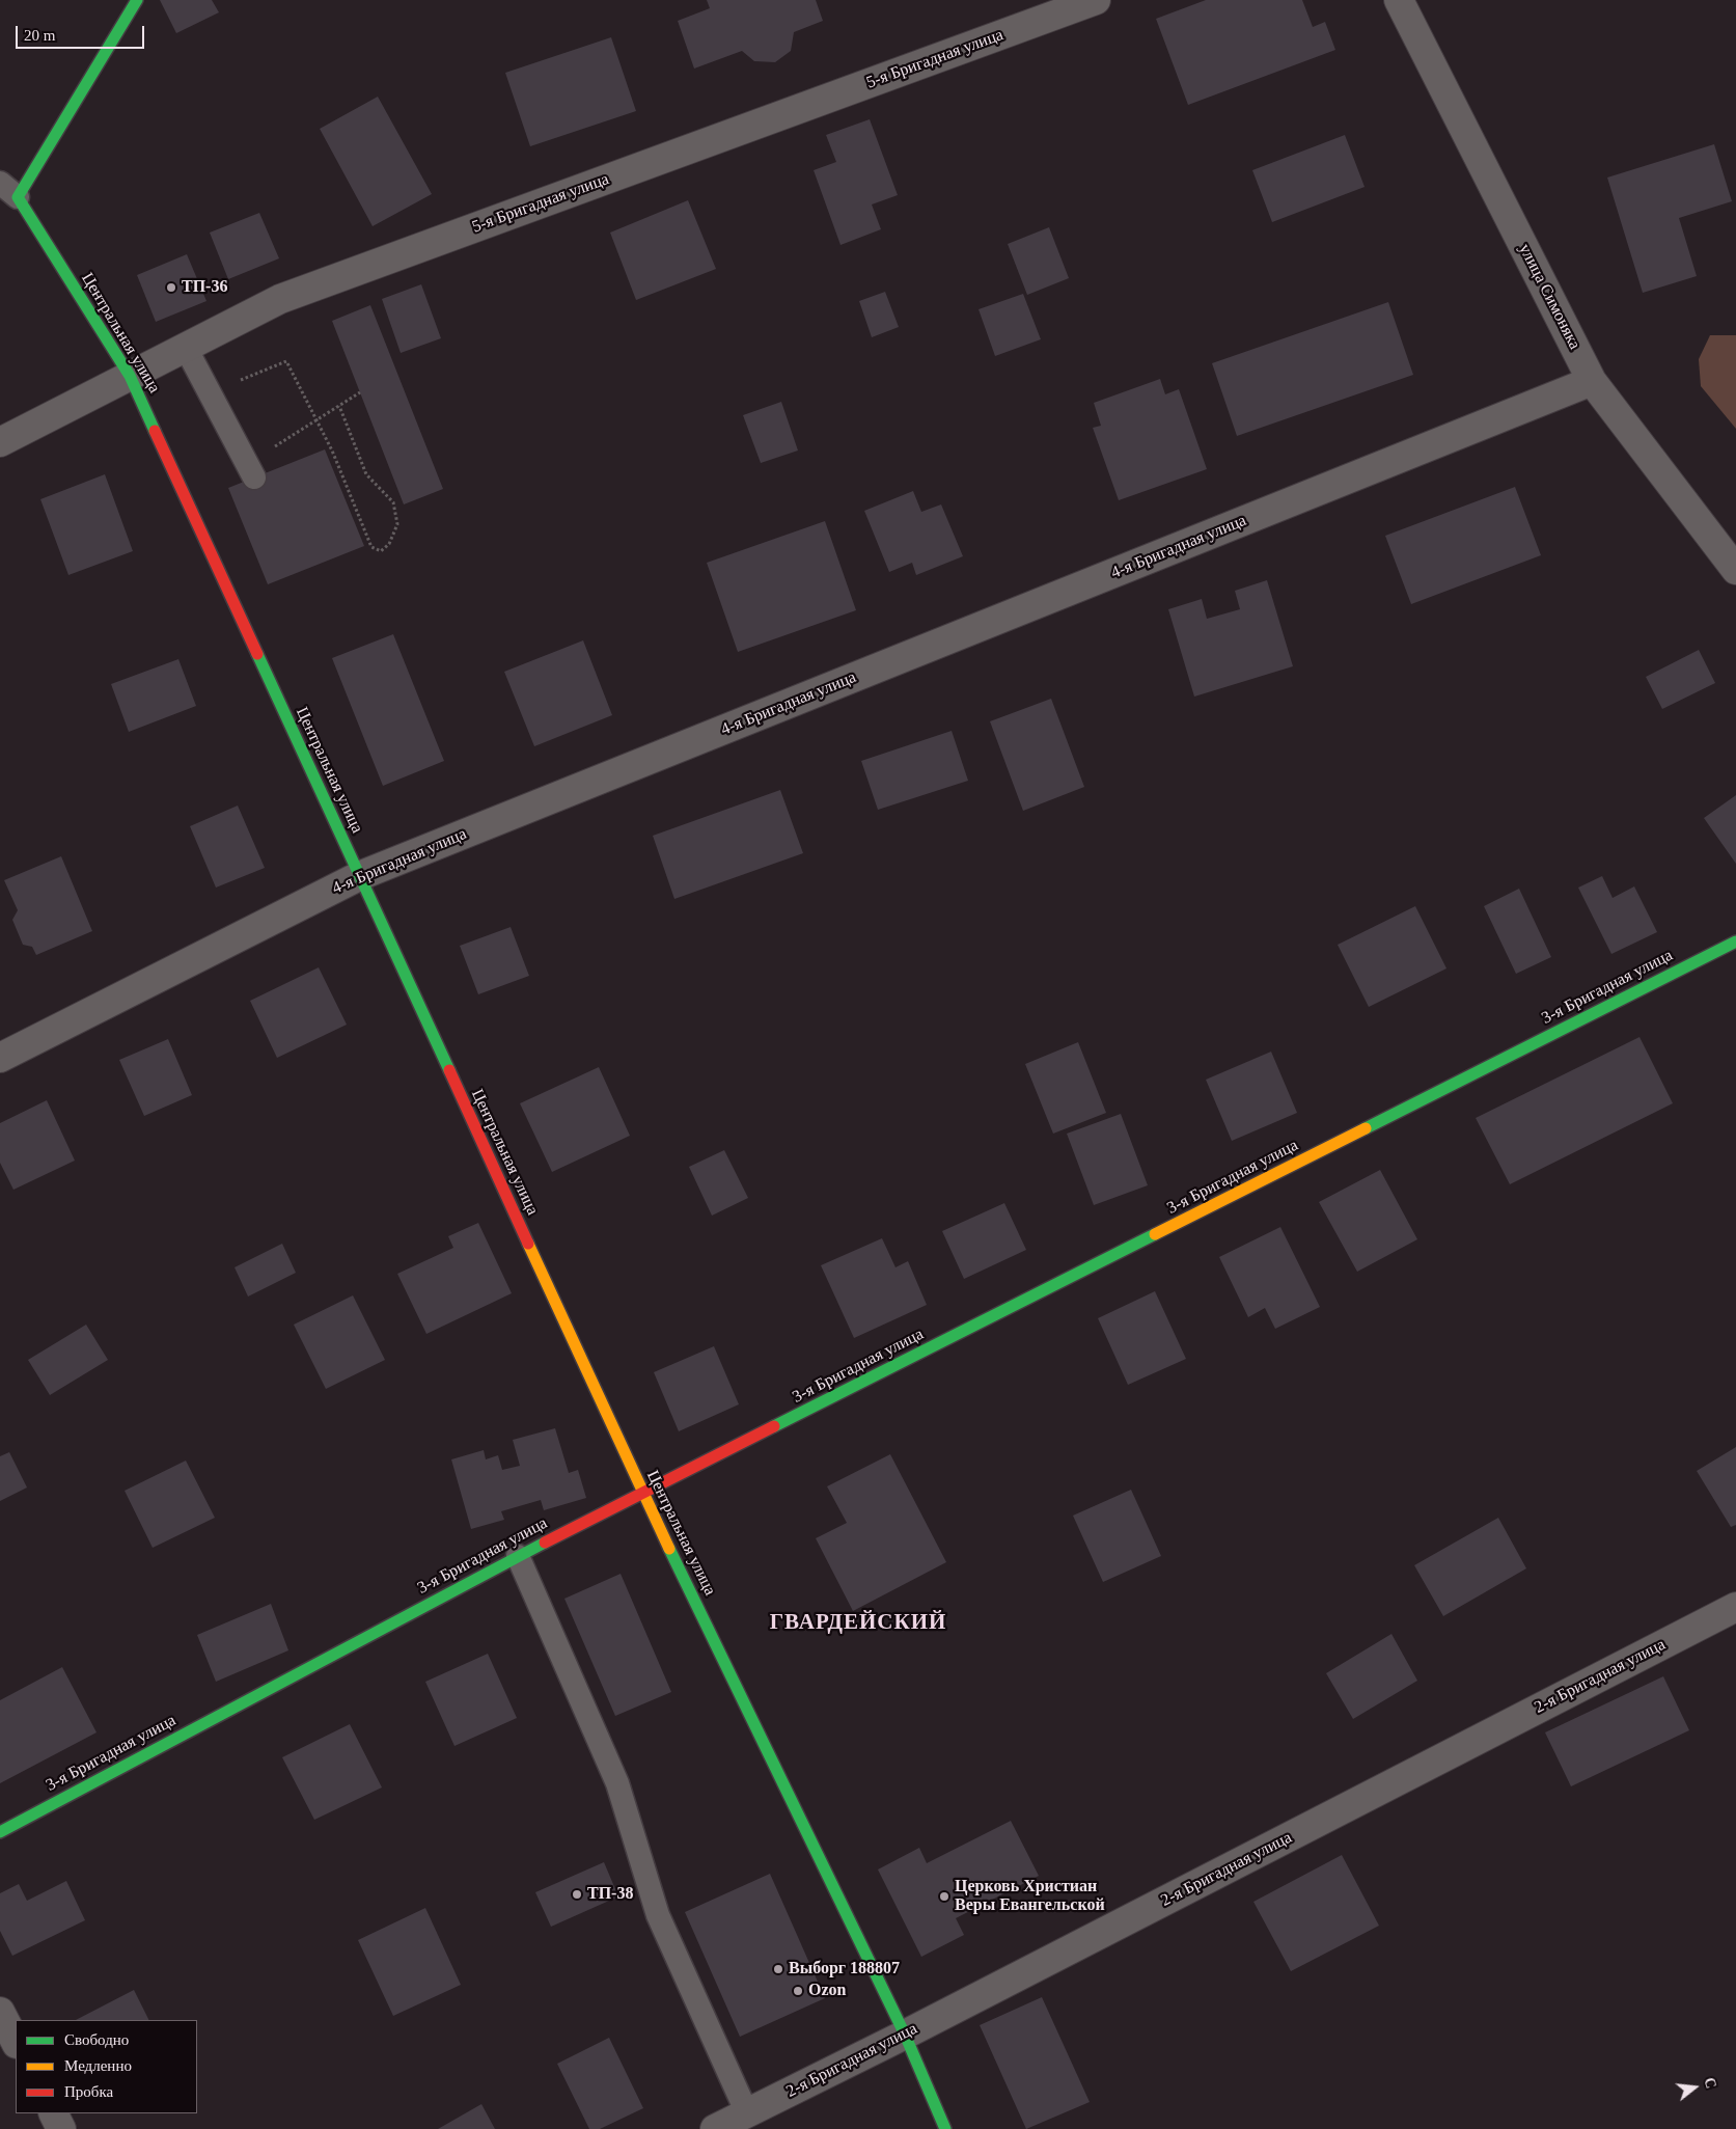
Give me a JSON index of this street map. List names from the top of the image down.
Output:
{
  "streets": {
    "street": [
      "5-я Бригадная улица",
      "улица Симоняка",
      "Центральная улица",
      "4-я Бригадная улица",
      "3-я Бригадная улица",
      "2-я Бригадная улица"
    ]
  },
  "crossings": [
    ["5-я Бригадная улица", "Центральная улица"],
    ["улица Симоняка", "4-я Бригадная улица"],
    ["Центральная улица", "4-я Бригадная улица"],
    ["Центральная улица", "3-я Бригадная улица"],
    ["Центральная улица", "2-я Бригадная улица"]
  ],
  "districts": ["ГВАРДЕЙСКИЙ"],
  "places": [
    "ТП-36",
    "ТП-38",
    "Церковь Христиан Веры Евангельской",
    "Выборг 188807",
    "Ozon"
  ],
  "legend": ["Свободно", "Медленно", "Пробка"],
  "scale_bar": "20 m",
  "north": "right"
}
